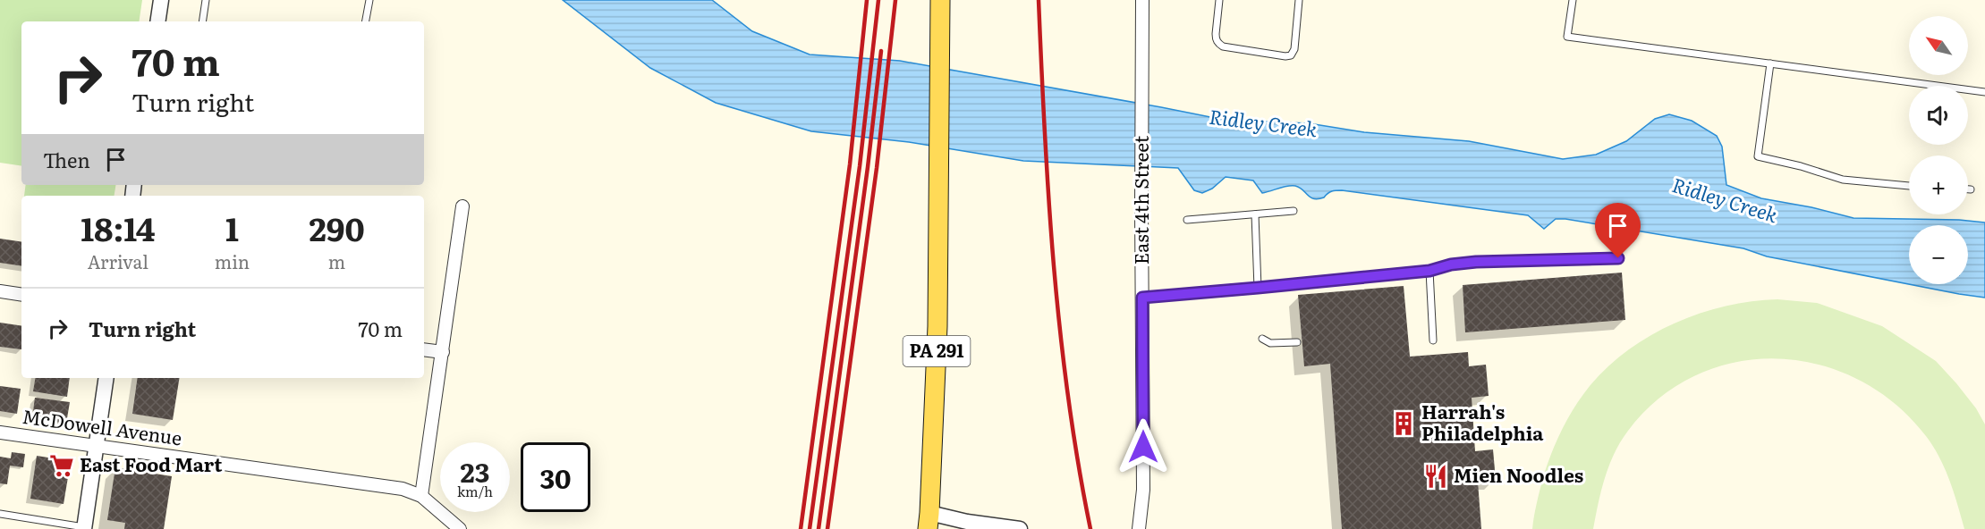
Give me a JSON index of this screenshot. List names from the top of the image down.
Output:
{
  "streets": {
    "main road": ["PA 291"],
    "street": ["East 4th Street", "McDowell Avenue"]
  },
  "water": ["Ridley Creek"],
  "places": {
    "building": ["Harrah's Philadelphia"],
    "supermarket": ["East Food Mart"],
    "restaurant": ["Mien Noodles"]
  },
  "north": "top left",
  "page": {
    "map_buttons": ["+", "−"],
    "turn": ["70 m", "Turn right"],
    "then": "Then",
    "eta": [
      "18:14",
      "Arrival",
      "1",
      "min",
      "290",
      "m"
    ],
    "list": [
      {
        "name": "Turn right",
        "value": "70 m"
      }
    ],
    "speed": "23 km/h",
    "limit": "30"
  }
}
